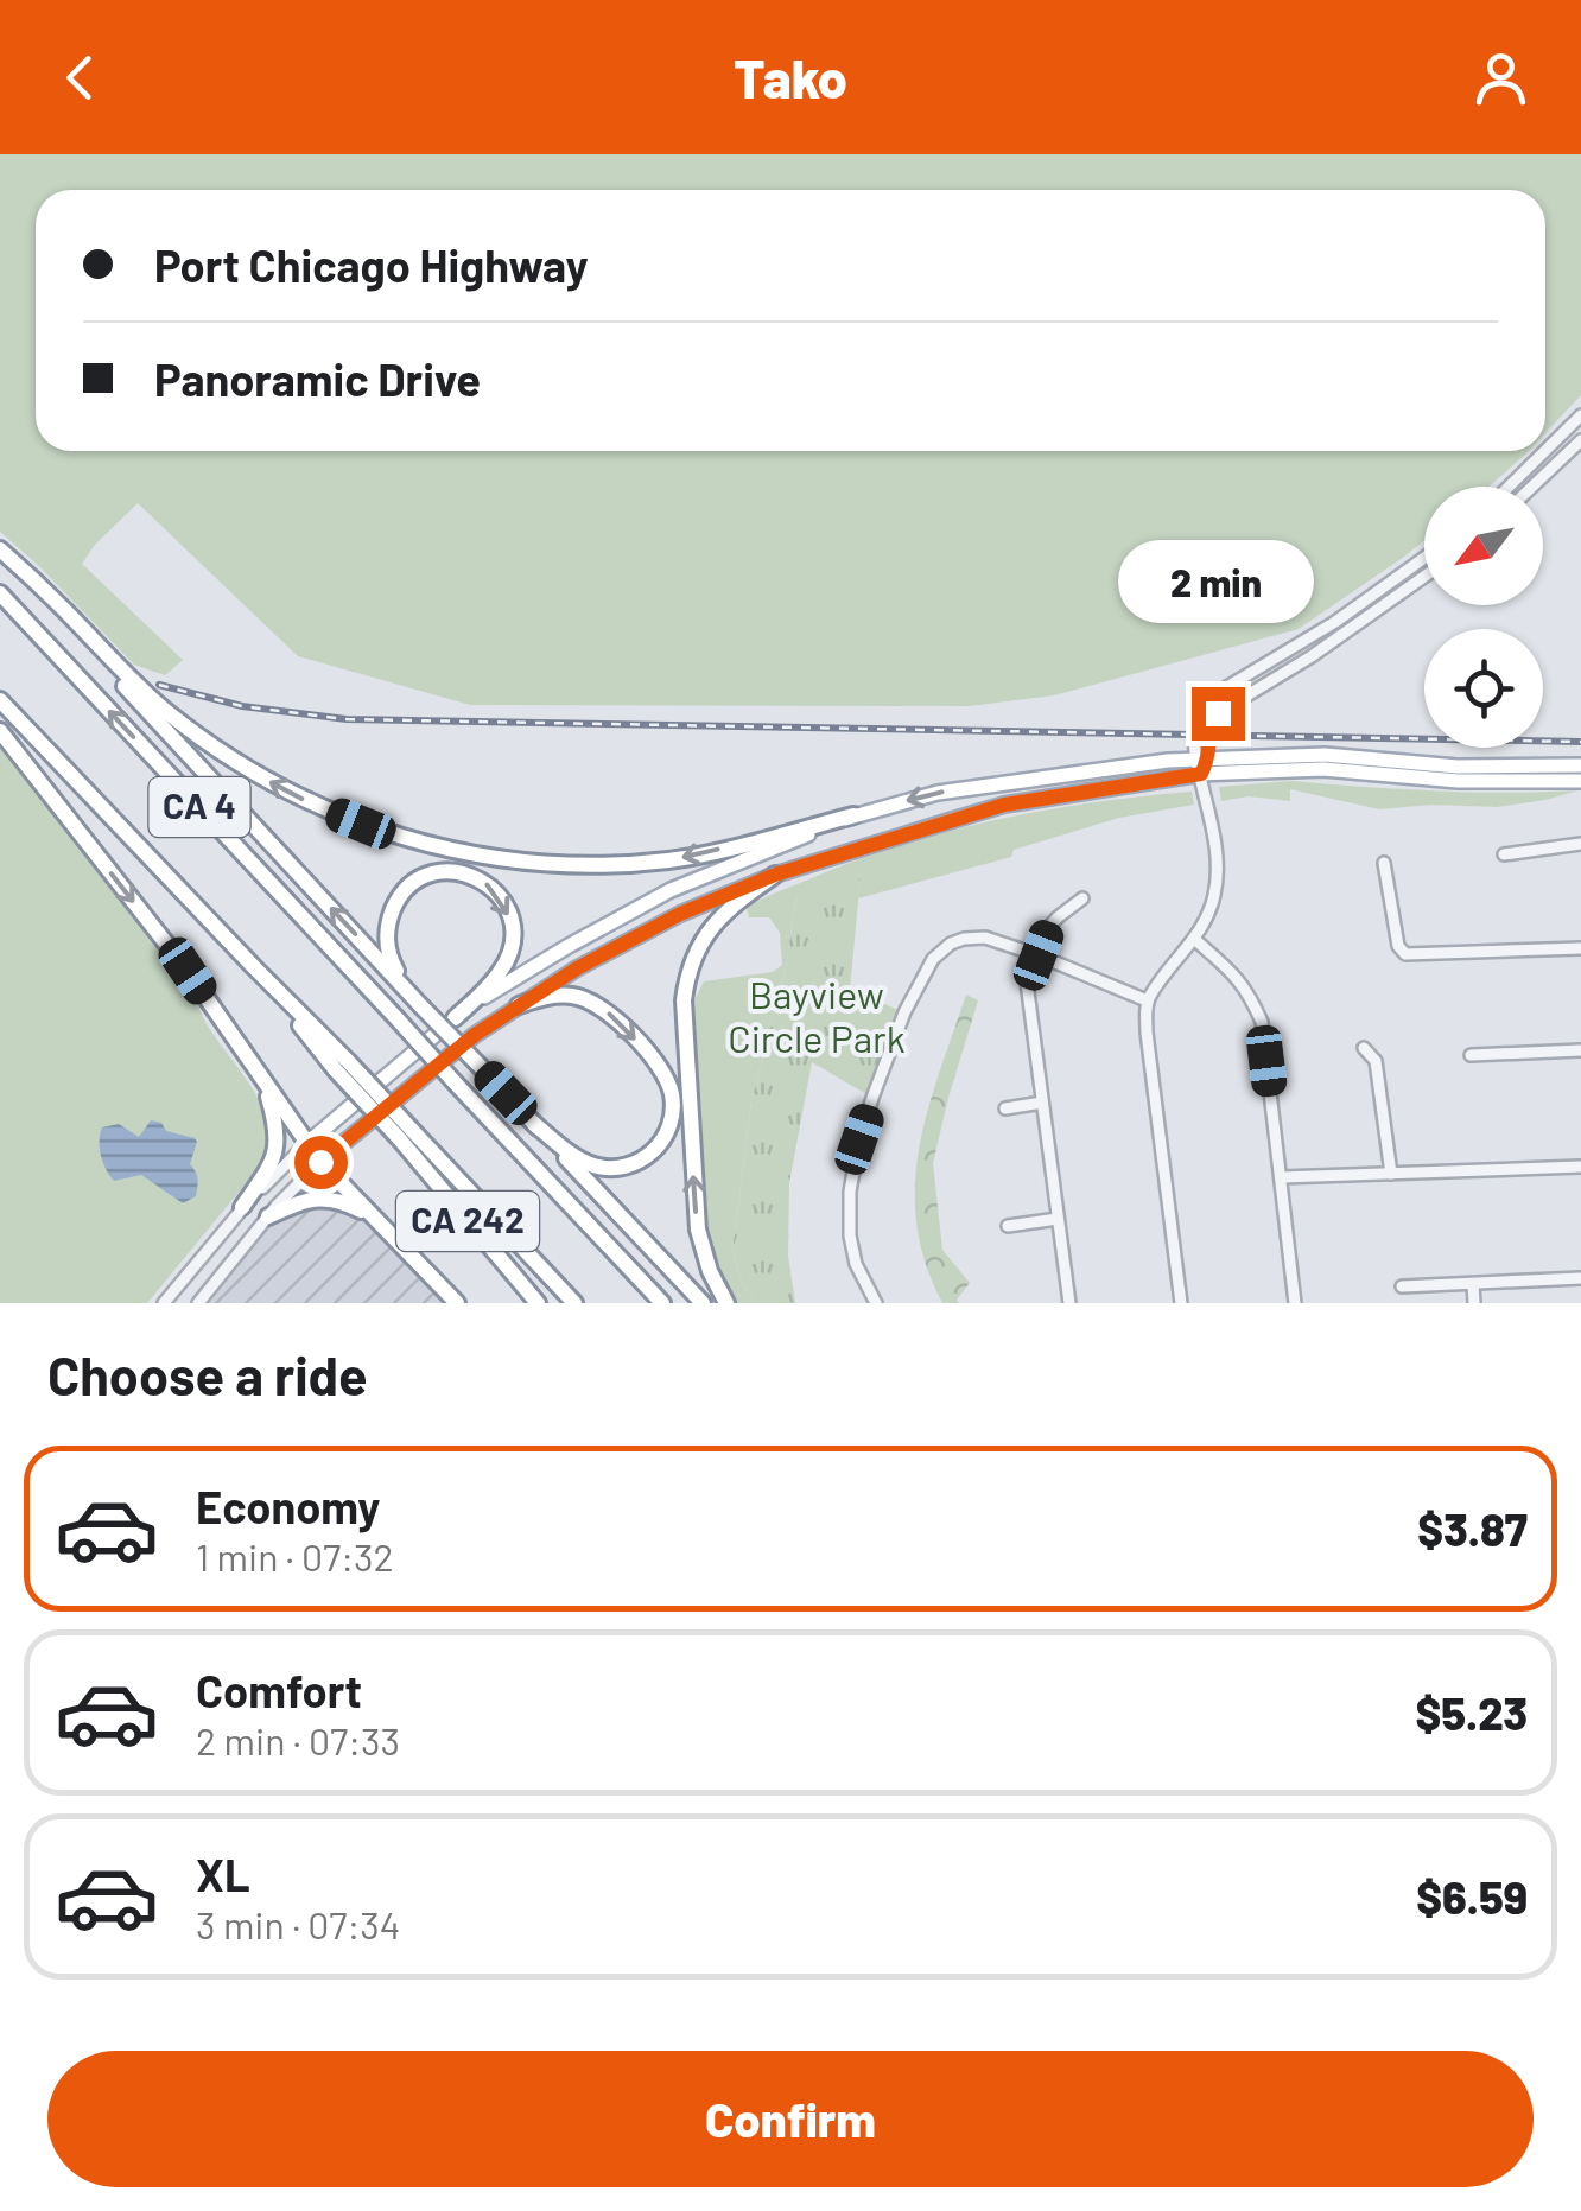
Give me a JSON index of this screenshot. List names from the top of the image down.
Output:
{
  "streets": {
    "highway": ["CA 4", "CA 242"]
  },
  "crossings": [
    ["CA 4", "CA 242"]
  ],
  "parks": ["Bayview Circle Park"],
  "north": "bottom left",
  "page": {
    "header": "Tako",
    "banner": ["Port Chicago Highway", "Panoramic Drive"],
    "bubble": "2 min",
    "heading": "Choose a ride",
    "list": [
      {
        "name": "Economy",
        "note": "1 min · 07:32",
        "value": "$3.87"
      },
      {
        "name": "Comfort",
        "note": "2 min · 07:33",
        "value": "$5.23"
      },
      {
        "name": "XL",
        "note": "3 min · 07:34",
        "value": "$6.59"
      }
    ],
    "buttons": "Confirm"
  }
}
